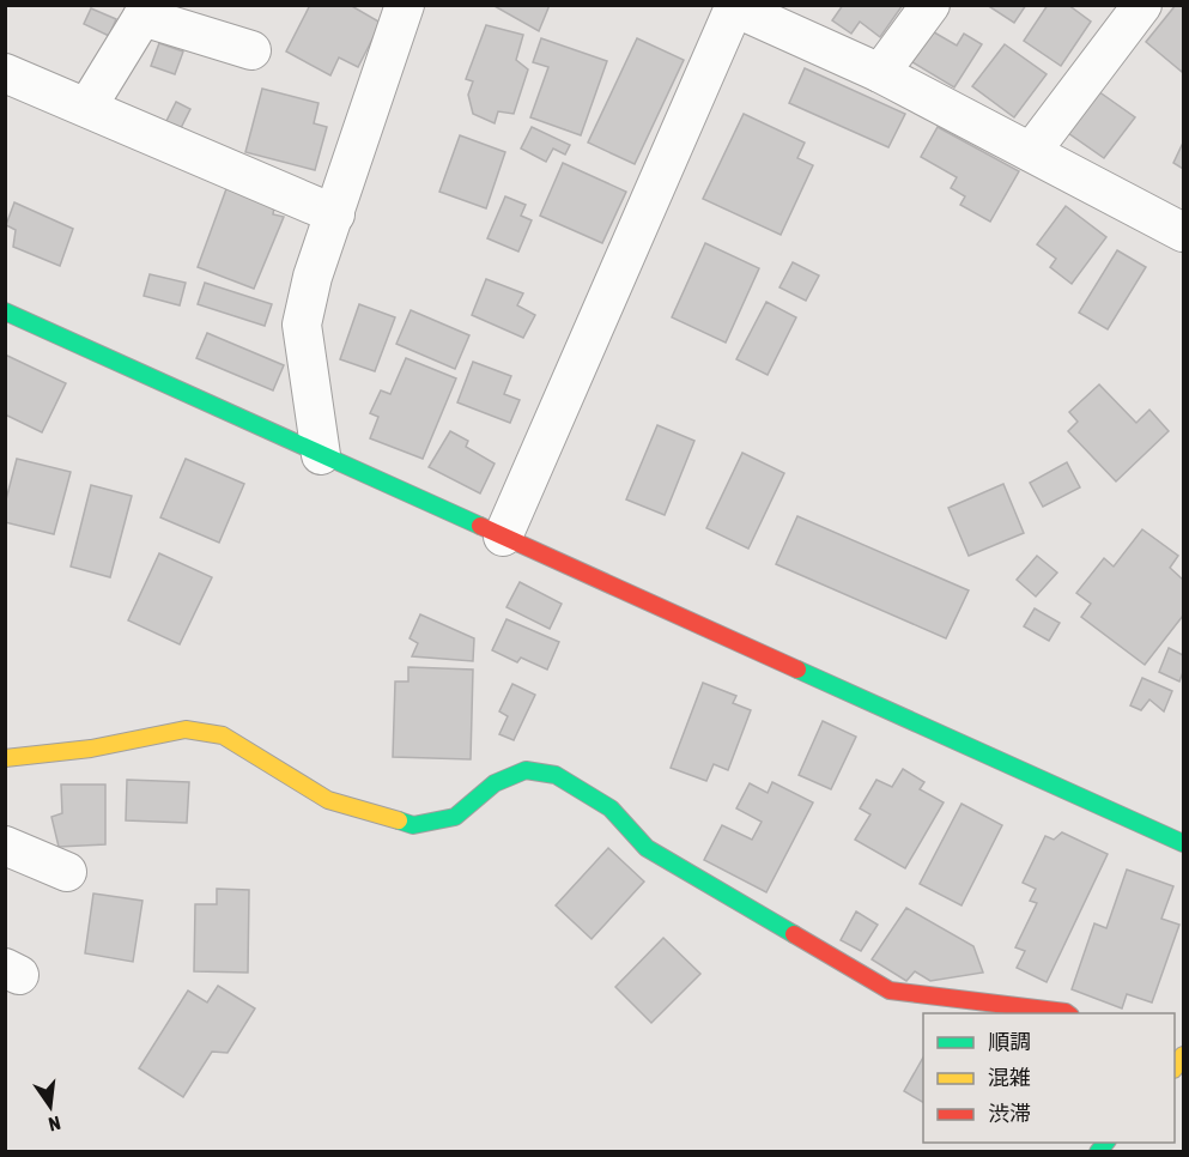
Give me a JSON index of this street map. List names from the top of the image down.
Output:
{
  "legend": ["順調", "混雑", "渋滞"],
  "north": "bottom"
}
